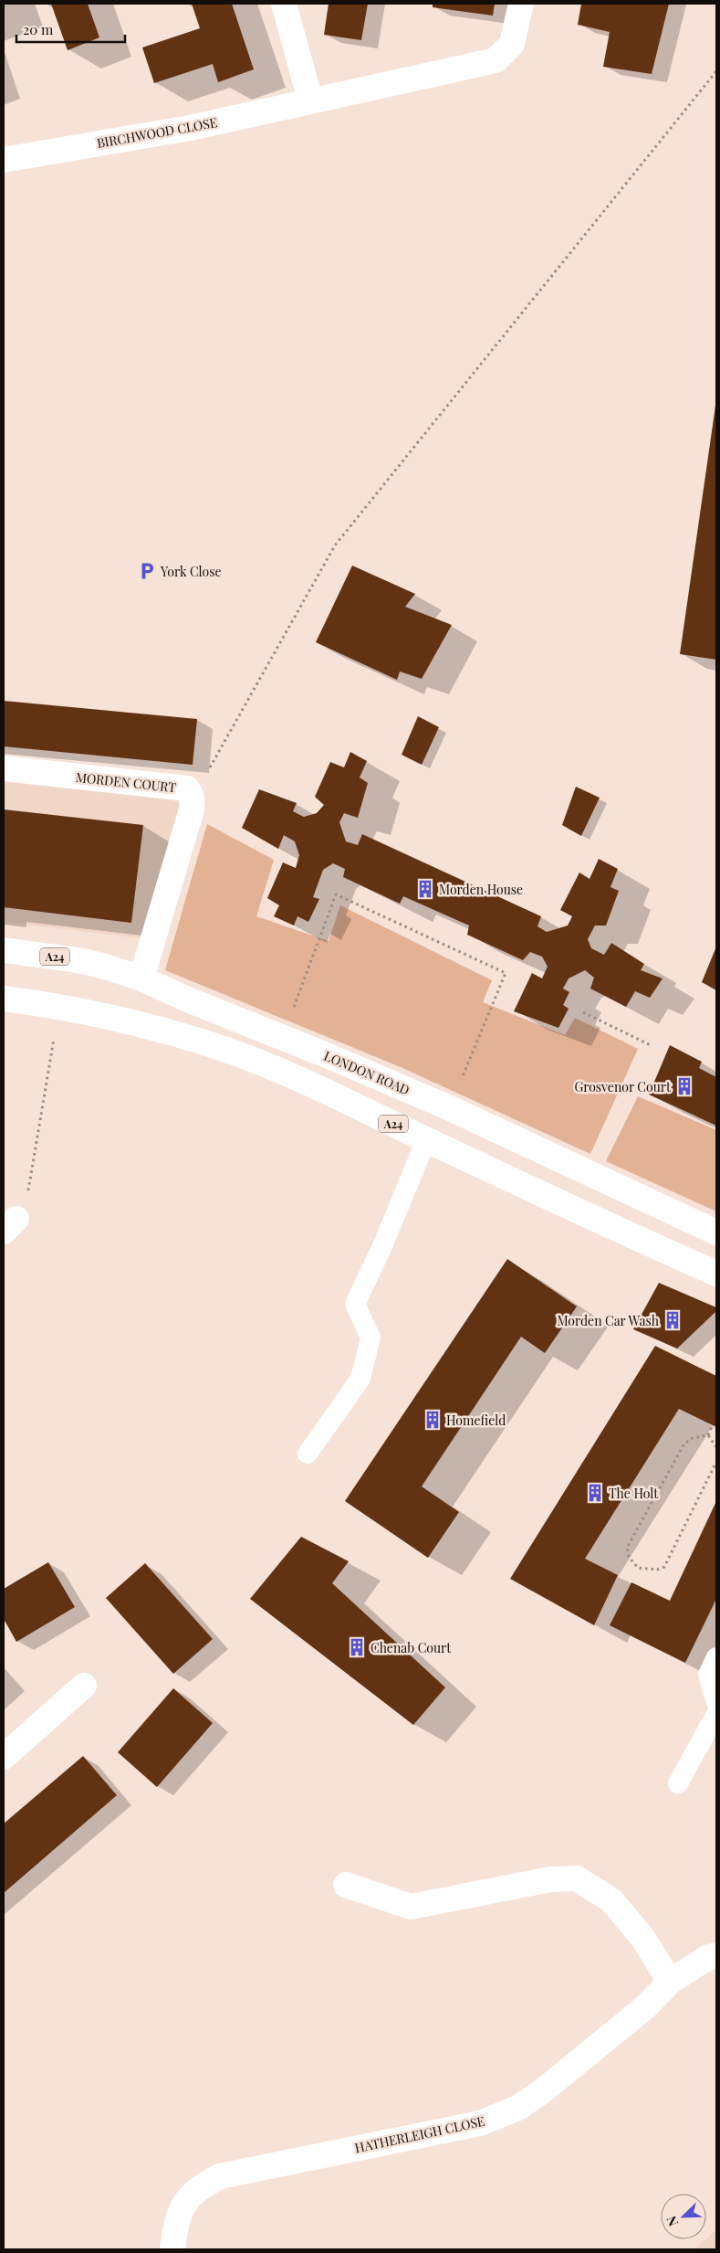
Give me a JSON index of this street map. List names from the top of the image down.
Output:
{
  "streets": {
    "main road": [
      "BIRCHWOOD CLOSE",
      "MORDEN COURT",
      "A24",
      "LONDON ROAD",
      "HATHERLEIGH CLOSE"
    ]
  },
  "crossings": [
    ["MORDEN COURT", "LONDON ROAD"]
  ],
  "places": {
    "parking": ["York Close"],
    "building": [
      "Morden House",
      "Grosvenor Court",
      "Morden Car Wash",
      "Homefield",
      "The Holt",
      "Chenab Court"
    ]
  },
  "scale_bar": "20 m",
  "north": "bottom left"
}
